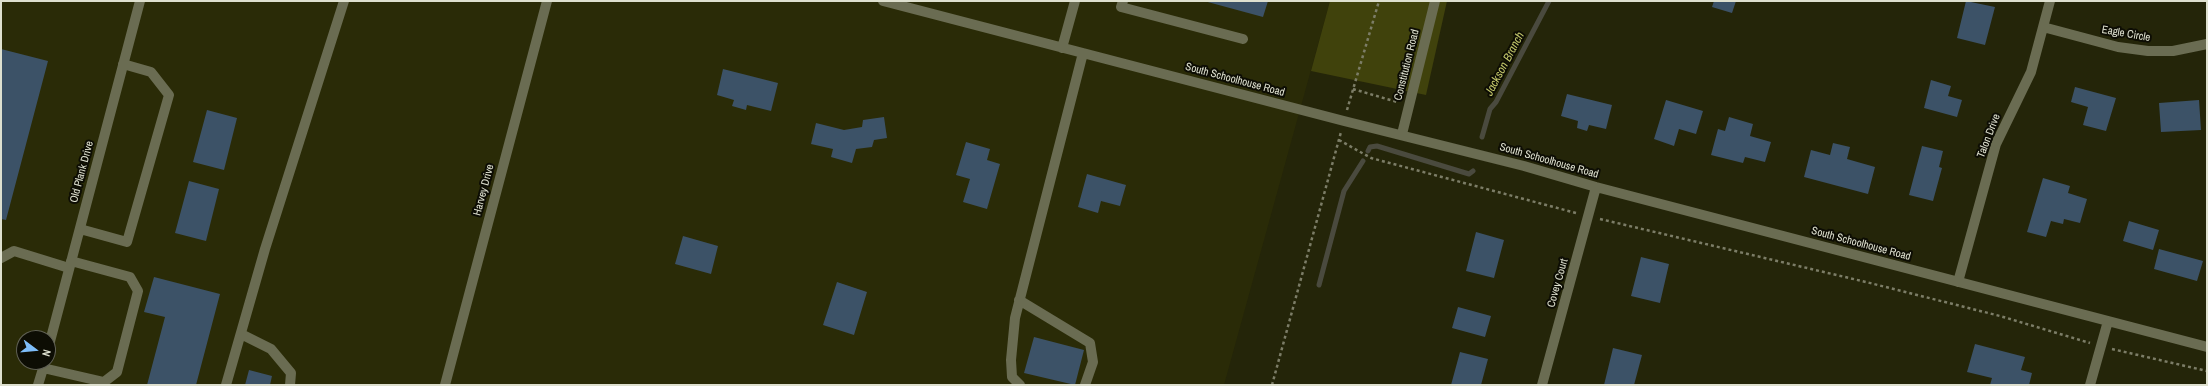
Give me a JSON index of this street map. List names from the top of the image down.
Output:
{
  "streets": {
    "street": [
      "Eagle Circle",
      "Constitution Road",
      "South Schoolhouse Road",
      "Talon Drive",
      "Old Plank Drive",
      "Harvey Drive",
      "Covey Court"
    ]
  },
  "crossings": [
    ["Eagle Circle", "Talon Drive"],
    ["Constitution Road", "South Schoolhouse Road"],
    ["South Schoolhouse Road", "Talon Drive"],
    ["South Schoolhouse Road", "Covey Court"]
  ],
  "water": ["Jackson Branch"],
  "north": "right"
}
